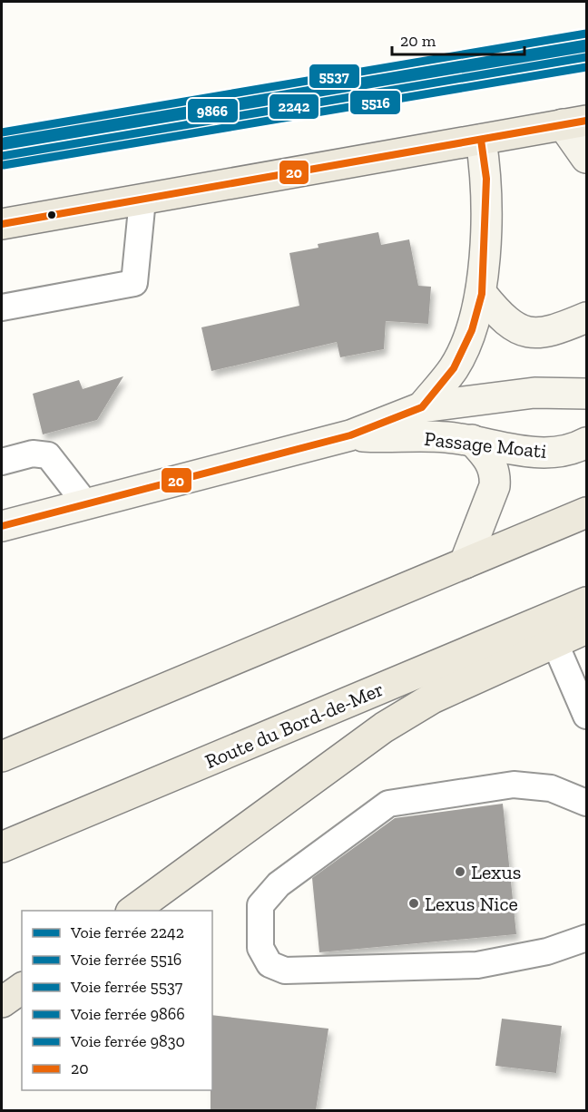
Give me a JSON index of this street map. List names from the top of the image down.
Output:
{
  "streets": {
    "main road": ["Passage Moati", "Route du Bord-de-Mer"]
  },
  "places": ["Lexus", "Lexus Nice"],
  "lines": [
    "rail line 5537",
    "rail line 9830",
    "rail line 9866",
    "rail line 2242",
    "rail line 5516",
    "transit line 20"
  ],
  "legend": [
    "Voie ferrée 2242",
    "Voie ferrée 5516",
    "Voie ferrée 5537",
    "Voie ferrée 9866",
    "Voie ferrée 9830",
    "20"
  ],
  "scale_bar": "20 m"
}
